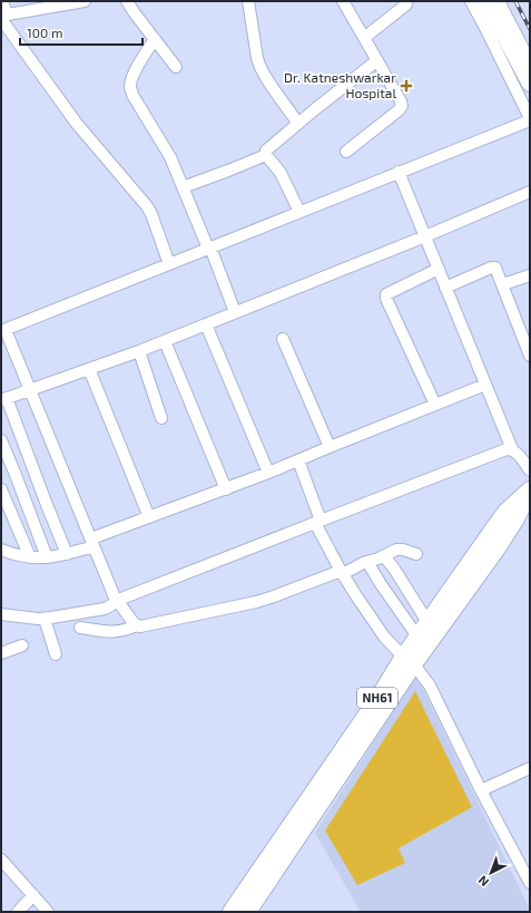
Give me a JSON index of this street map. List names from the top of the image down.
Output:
{
  "streets": {
    "highway": ["NH61"]
  },
  "places": {
    "health": ["Dr. Katneshwarkar Hospital"]
  },
  "scale_bar": "100 m",
  "north": "bottom left"
}
